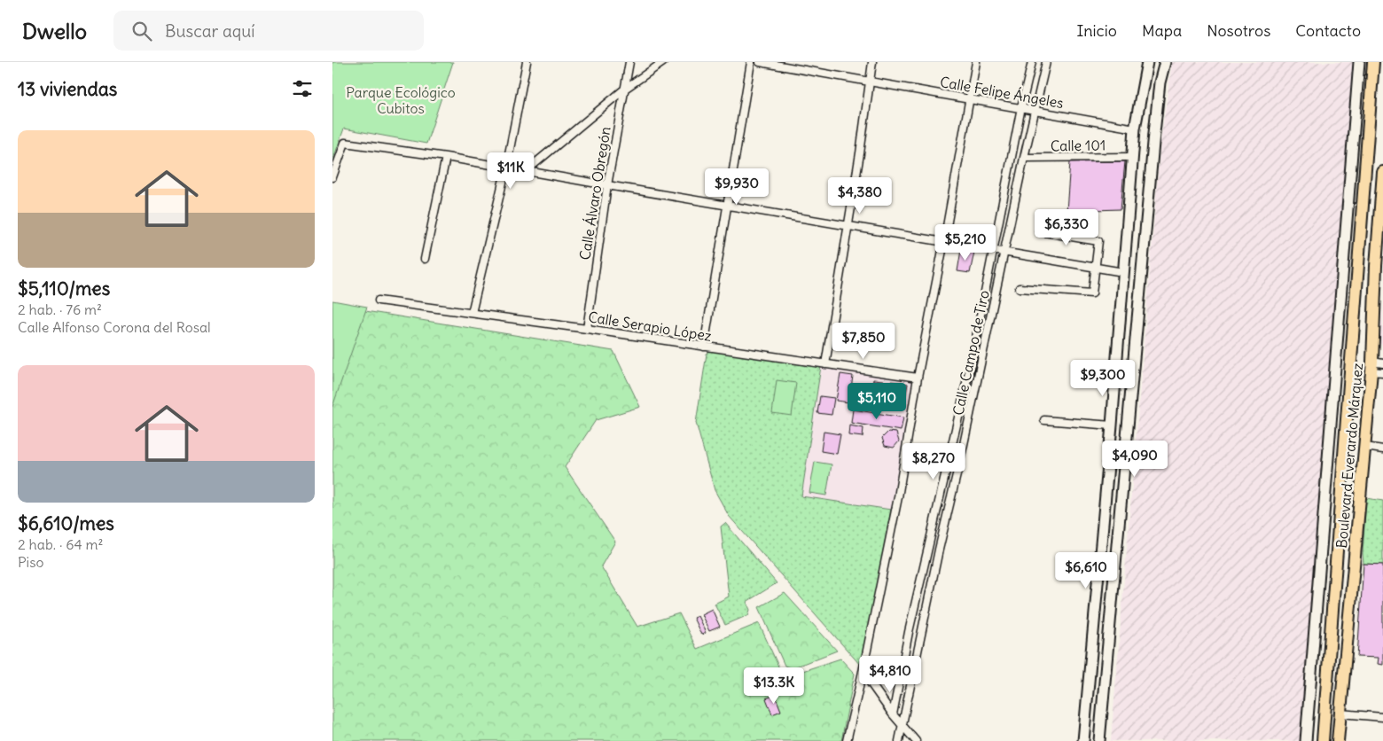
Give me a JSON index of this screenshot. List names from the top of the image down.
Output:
{
  "streets": {
    "main road": ["Boulevard Everardo Márquez"],
    "street": [
      "Calle Felipe Ángeles",
      "Calle 101",
      "Calle Álvaro Obregón",
      "Calle Serapio López",
      "Calle Campo de Tiro"
    ]
  },
  "crossings": [
    ["Calle Felipe Ángeles", "Calle Campo de Tiro"],
    ["Calle 101", "Calle Campo de Tiro"],
    ["Calle Álvaro Obregón", "Calle Serapio López"]
  ],
  "parks": ["Parque Ecológico Cubitos"],
  "page": {
    "header": "Dwello",
    "search": "Buscar aquí",
    "nav": [
      "Inicio",
      "Mapa",
      "Nosotros",
      "Contacto"
    ],
    "heading": "13 viviendas",
    "list": [
      {
        "name": "$5,110/mes",
        "note": "2 hab. · 76 m² · Calle Alfonso Corona del Rosal"
      },
      {
        "name": "$6,610/mes",
        "note": "2 hab. · 64 m² · Piso"
      }
    ],
    "price": [
      "$11K",
      "$9,930",
      "$4,380",
      "$6,330",
      "$5,210",
      "$7,850",
      "$9,300",
      "$5,110",
      "$4,090",
      "$8,270",
      "$6,610",
      "$4,810",
      "$13.3K"
    ]
  }
}
